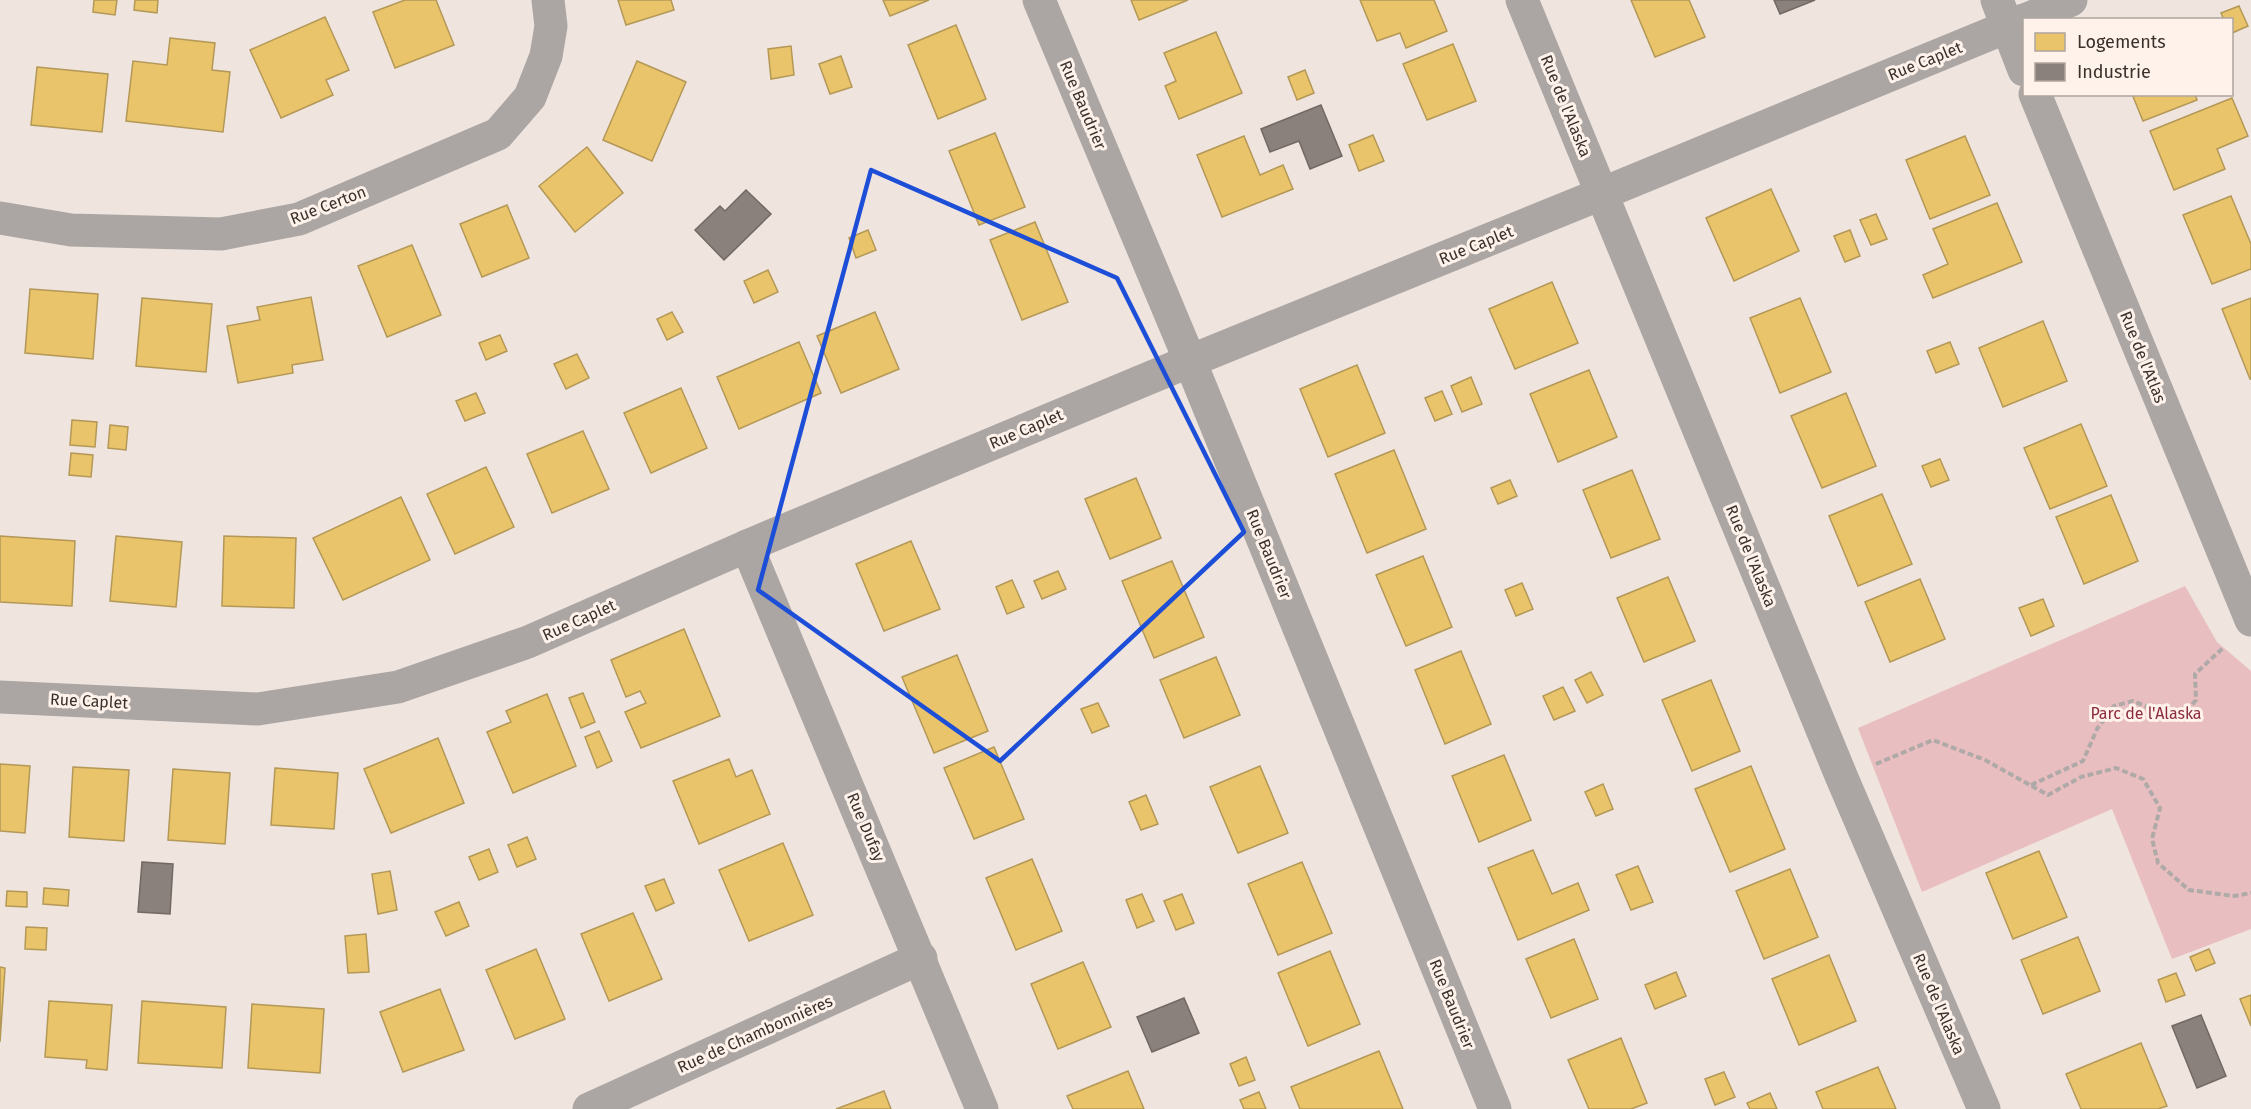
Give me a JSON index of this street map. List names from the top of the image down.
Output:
{
  "streets": {
    "street": [
      "Rue Caplet",
      "Rue Baudrier",
      "Rue de l'Alaska",
      "Rue Certon",
      "Rue de l'Atlas",
      "Rue Dufay",
      "Rue de Chambonnières"
    ]
  },
  "crossings": [
    ["Rue Caplet", "Rue Baudrier"],
    ["Rue Caplet", "Rue de l'Alaska"],
    ["Rue Caplet", "Rue Dufay"],
    ["Rue Dufay", "Rue de Chambonnières"]
  ],
  "parks": ["Parc de l'Alaska"],
  "legend": ["Logements", "Industrie"]
}
